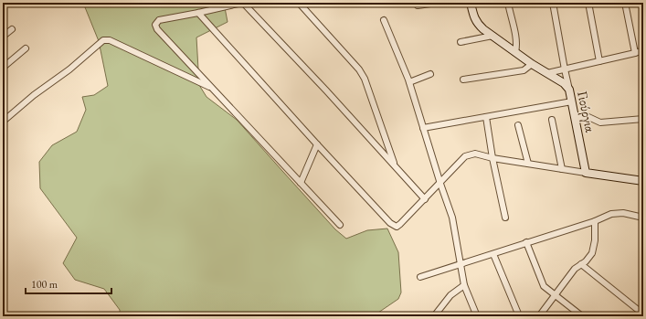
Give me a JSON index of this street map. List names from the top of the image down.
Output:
{
  "streets": {
    "street": ["Γιούργια"]
  },
  "scale_bar": "100 m"
}
